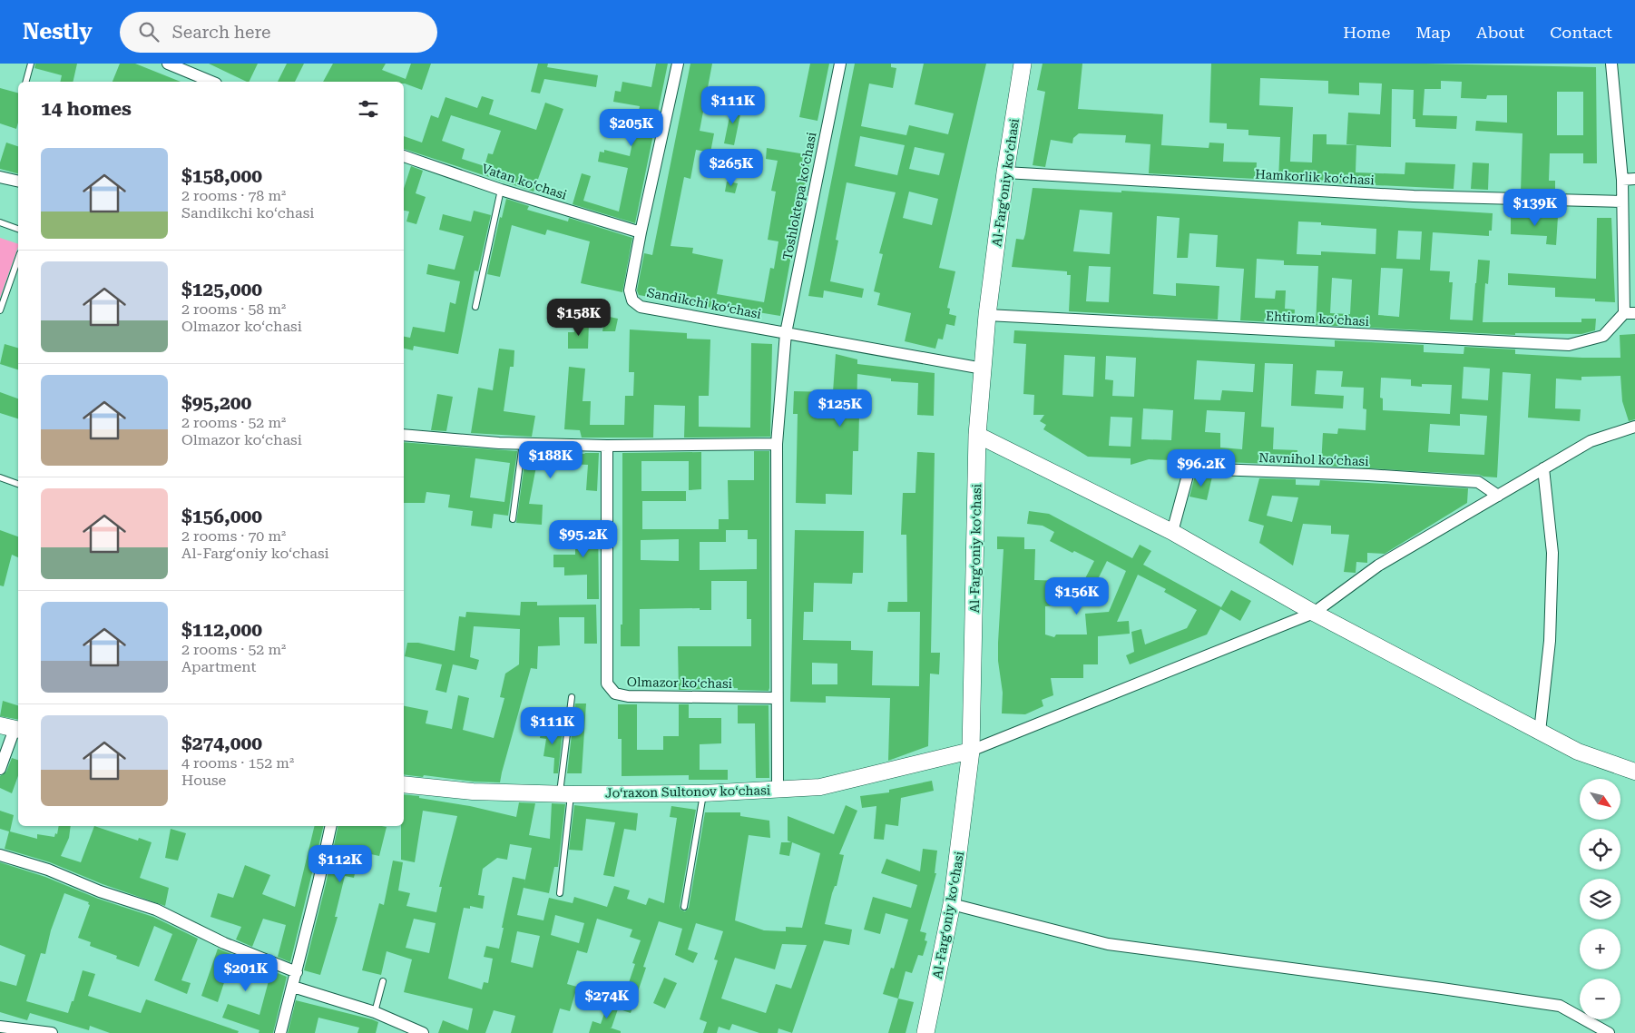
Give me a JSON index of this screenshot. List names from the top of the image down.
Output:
{
  "streets": {
    "main road": ["Al-Fargʻoniy koʻchasi", "Joʻraxon Sultonov koʻchasi"],
    "street": [
      "Hamkorlik koʻchasi",
      "Vatan koʻchasi",
      "Toshloktepa koʻchasi",
      "Sandikchi koʻchasi",
      "Ehtirom koʻchasi",
      "Navnihol koʻchasi",
      "Olmazor koʻchasi"
    ]
  },
  "crossings": [
    ["Hamkorlik koʻchasi", "Al-Fargʻoniy koʻchasi"],
    ["Vatan koʻchasi", "Sandikchi koʻchasi"],
    ["Al-Fargʻoniy koʻchasi", "Sandikchi koʻchasi"],
    ["Al-Fargʻoniy koʻchasi", "Ehtirom koʻchasi"],
    ["Al-Fargʻoniy koʻchasi", "Joʻraxon Sultonov koʻchasi"],
    ["Toshloktepa koʻchasi", "Sandikchi koʻchasi"]
  ],
  "north": "bottom right",
  "page": {
    "header": "Nestly",
    "search": "Search here",
    "nav": [
      "Home",
      "Map",
      "About",
      "Contact"
    ],
    "heading": "14 homes",
    "price": [
      "$111K",
      "$205K",
      "$265K",
      "$139K",
      "$158K",
      "$125K",
      "$188K",
      "$96.2K",
      "$95.2K",
      "$156K",
      "$111K",
      "$112K",
      "$201K",
      "$274K"
    ],
    "list": [
      {
        "name": "$158,000",
        "note": "2 rooms · 78 m² · Sandikchi koʻchasi"
      },
      {
        "name": "$125,000",
        "note": "2 rooms · 58 m² · Olmazor koʻchasi"
      },
      {
        "name": "$95,200",
        "note": "2 rooms · 52 m² · Olmazor koʻchasi"
      },
      {
        "name": "$156,000",
        "note": "2 rooms · 70 m² · Al-Fargʻoniy koʻchasi"
      },
      {
        "name": "$112,000",
        "note": "2 rooms · 52 m² · Apartment"
      },
      {
        "name": "$274,000",
        "note": "4 rooms · 152 m² · House"
      }
    ],
    "map_buttons": ["+", "−"]
  }
}
